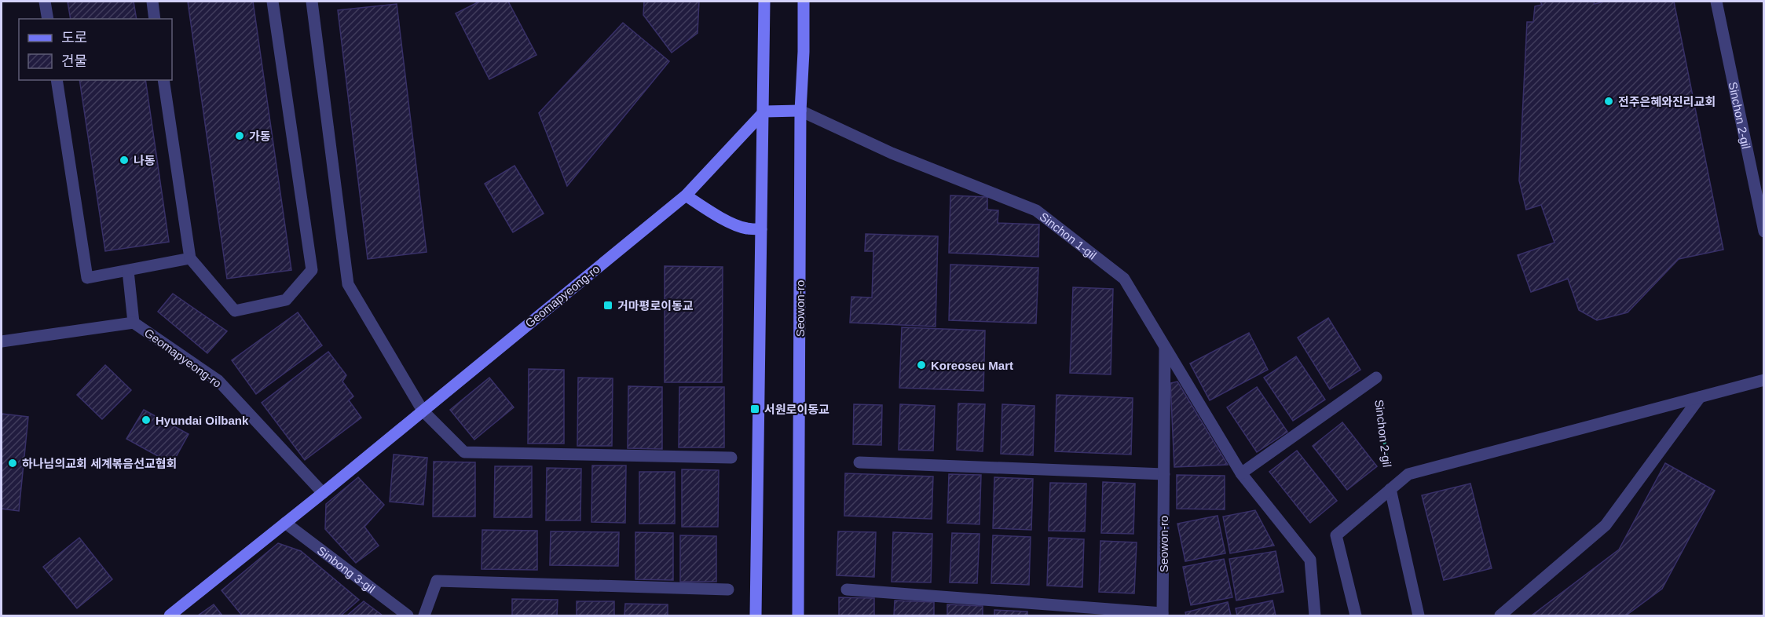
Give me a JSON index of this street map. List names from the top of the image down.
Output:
{
  "streets": {
    "street": [
      "Sinchon 2-gil",
      "Sinchon 1-gil",
      "Geomapyeong-ro",
      "Seowon-ro",
      "Sinbong 3-gil"
    ]
  },
  "crossings": [
    ["Sinchon 1-gil", "Seowon-ro"],
    ["Geomapyeong-ro", "Sinbong 3-gil"]
  ],
  "places": {
    "other": [
      "전주은혜와진리교회",
      "가동",
      "나동",
      "Koreoseu Mart",
      "Hyundai Oilbank",
      "하나님의교회 세계볶음선교협회"
    ],
    "transit": ["거마평로이동교", "서원로이동교"]
  },
  "legend": ["도로", "건물"]
}
